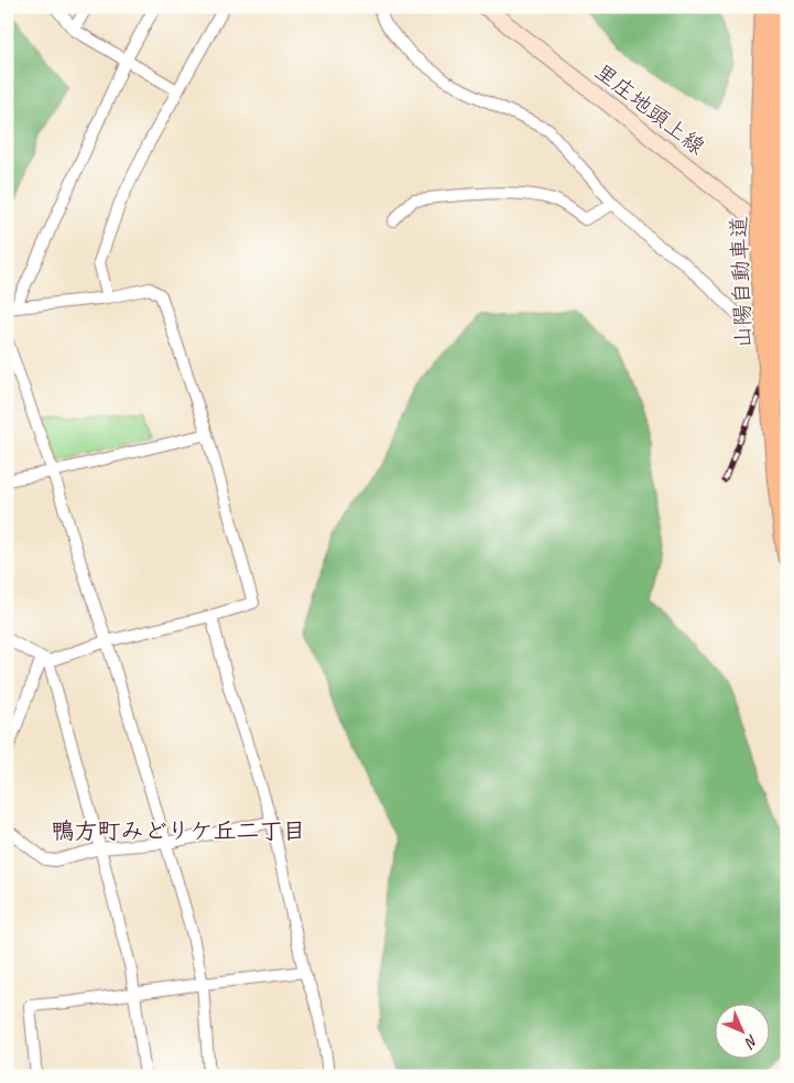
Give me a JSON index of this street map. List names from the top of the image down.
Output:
{
  "streets": {
    "highway": ["山陽自動車道"],
    "main road": ["里庄地頭上線"]
  },
  "districts": ["鴨方町みどりケ丘二丁目"],
  "north": "bottom right"
}
